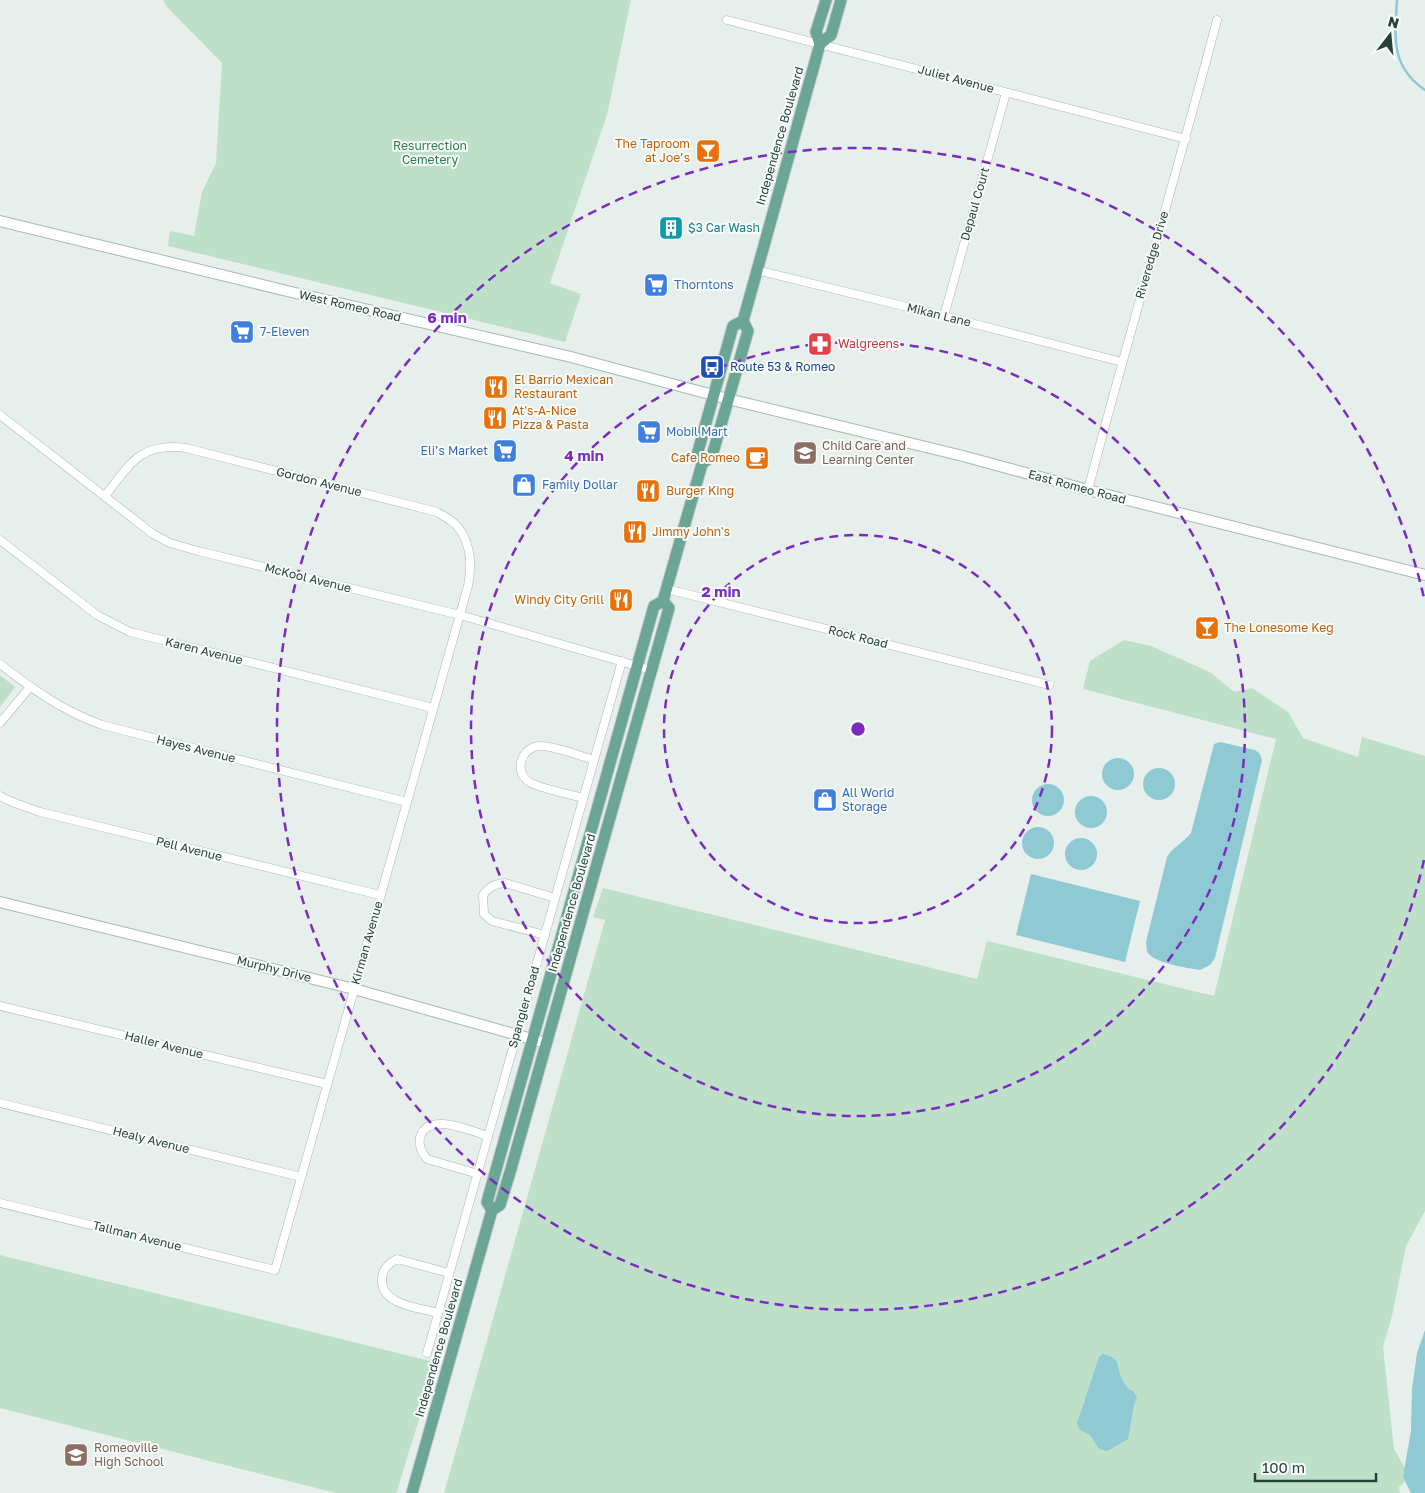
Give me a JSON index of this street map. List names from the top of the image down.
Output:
{
  "streets": {
    "main road": [
      "Independence Boulevard",
      "West Romeo Road",
      "East Romeo Road",
      "Murphy Drive"
    ],
    "street": [
      "Juliet Avenue",
      "Depaul Court",
      "Riveredge Drive",
      "Mikan Lane",
      "Gordon Avenue",
      "McKool Avenue",
      "Rock Road",
      "Karen Avenue",
      "Hayes Avenue",
      "Pell Avenue",
      "Kirman Avenue",
      "Spangler Road",
      "Haller Avenue",
      "Healy Avenue",
      "Tallman Avenue"
    ]
  },
  "crossings": [
    ["Juliet Avenue", "Independence Boulevard"],
    ["Juliet Avenue", "Depaul Court"],
    ["Juliet Avenue", "Riveredge Drive"],
    ["Independence Boulevard", "West Romeo Road"],
    ["Independence Boulevard", "Mikan Lane"],
    ["Independence Boulevard", "East Romeo Road"],
    ["Independence Boulevard", "McKool Avenue"],
    ["Independence Boulevard", "Rock Road"],
    ["Independence Boulevard", "Murphy Drive"],
    ["Depaul Court", "Mikan Lane"],
    ["Riveredge Drive", "Mikan Lane"],
    ["Riveredge Drive", "East Romeo Road"],
    ["West Romeo Road", "East Romeo Road"],
    ["Gordon Avenue", "McKool Avenue"],
    ["Gordon Avenue", "Kirman Avenue"],
    ["McKool Avenue", "Kirman Avenue"],
    ["McKool Avenue", "Spangler Road"],
    ["Karen Avenue", "Kirman Avenue"],
    ["Hayes Avenue", "Kirman Avenue"],
    ["Pell Avenue", "Kirman Avenue"],
    ["Kirman Avenue", "Murphy Drive"],
    ["Kirman Avenue", "Haller Avenue"],
    ["Kirman Avenue", "Healy Avenue"],
    ["Kirman Avenue", "Tallman Avenue"],
    ["Murphy Drive", "Spangler Road"]
  ],
  "parks": ["Resurrection Cemetery"],
  "places": {
    "bar": ["The Taproom at Joe’s", "The Lonesome Keg"],
    "building": ["$3 Car Wash"],
    "supermarket": [
      "Thorntons",
      "7-Eleven",
      "Mobil Mart",
      "Eli’s Market"
    ],
    "pharmacy": ["Walgreens"],
    "bus stop": ["Route 53 & Romeo"],
    "restaurant": [
      "El Barrio Mexican Restaurant",
      "At's-A-Nice Pizza & Pasta",
      "Burger King",
      "Jimmy John's",
      "Windy City Grill"
    ],
    "school or university": ["Child Care and Learning Center", "Romeoville High School"],
    "cafe": ["Cafe Romeo"],
    "shop": ["Family Dollar", "All World Storage"]
  },
  "scale_bar": "100 m",
  "north": "top",
  "rings": ["6 min", "4 min", "2 min"]
}
